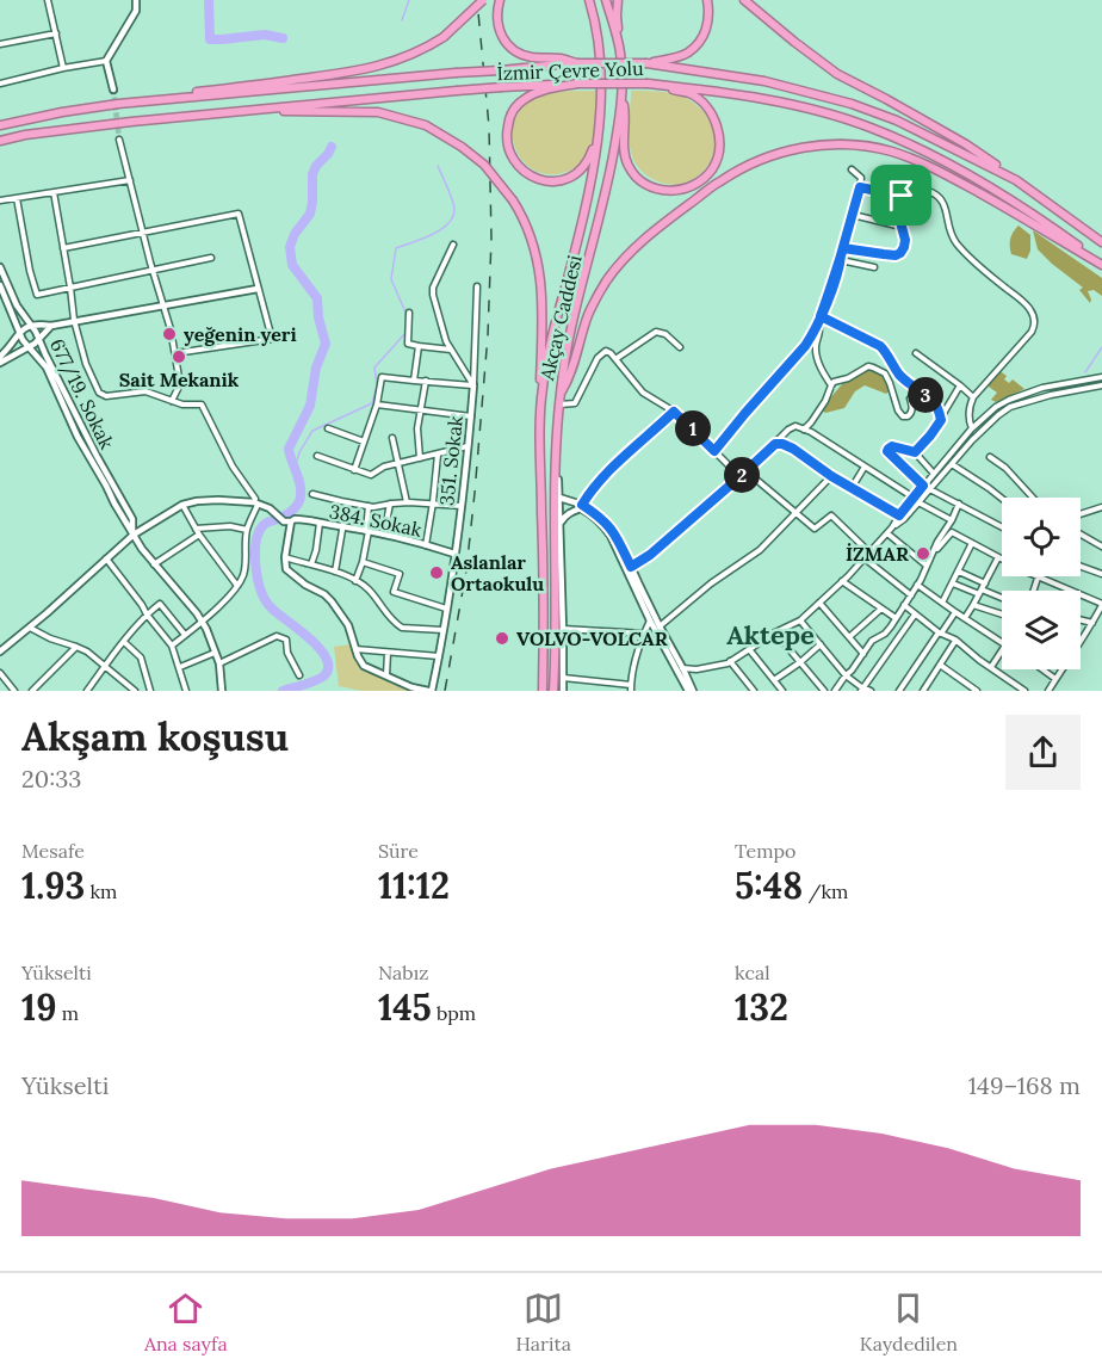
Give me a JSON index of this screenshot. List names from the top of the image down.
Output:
{
  "streets": {
    "highway": ["İzmir Çevre Yolu", "Akçay Caddesi"],
    "main road": ["677/19. Sokak", "351. Sokak", "384. Sokak"]
  },
  "crossings": [
    ["351. Sokak", "384. Sokak"]
  ],
  "districts": ["Aktepe"],
  "places": [
    "yeğenin yeri",
    "Sait Mekanik",
    "İZMAR",
    "Aslanlar Ortaokulu",
    "VOLVO-VOLCAR"
  ],
  "page": {
    "pins": ["3", "1", "2"],
    "heading": ["Akşam koşusu", "20:33"],
    "stats": [
      ["Mesafe", "1.93 km"],
      ["Süre", "11:12"],
      ["Tempo", "5:48 /km"],
      ["Yükselti", "19 m"],
      ["Nabız", "145 bpm"],
      ["kcal", "132"]
    ],
    "chart": ["Yükselti", "149–168 m"],
    "tabs": ["Ana sayfa", "Harita", "Kaydedilen"]
  }
}
